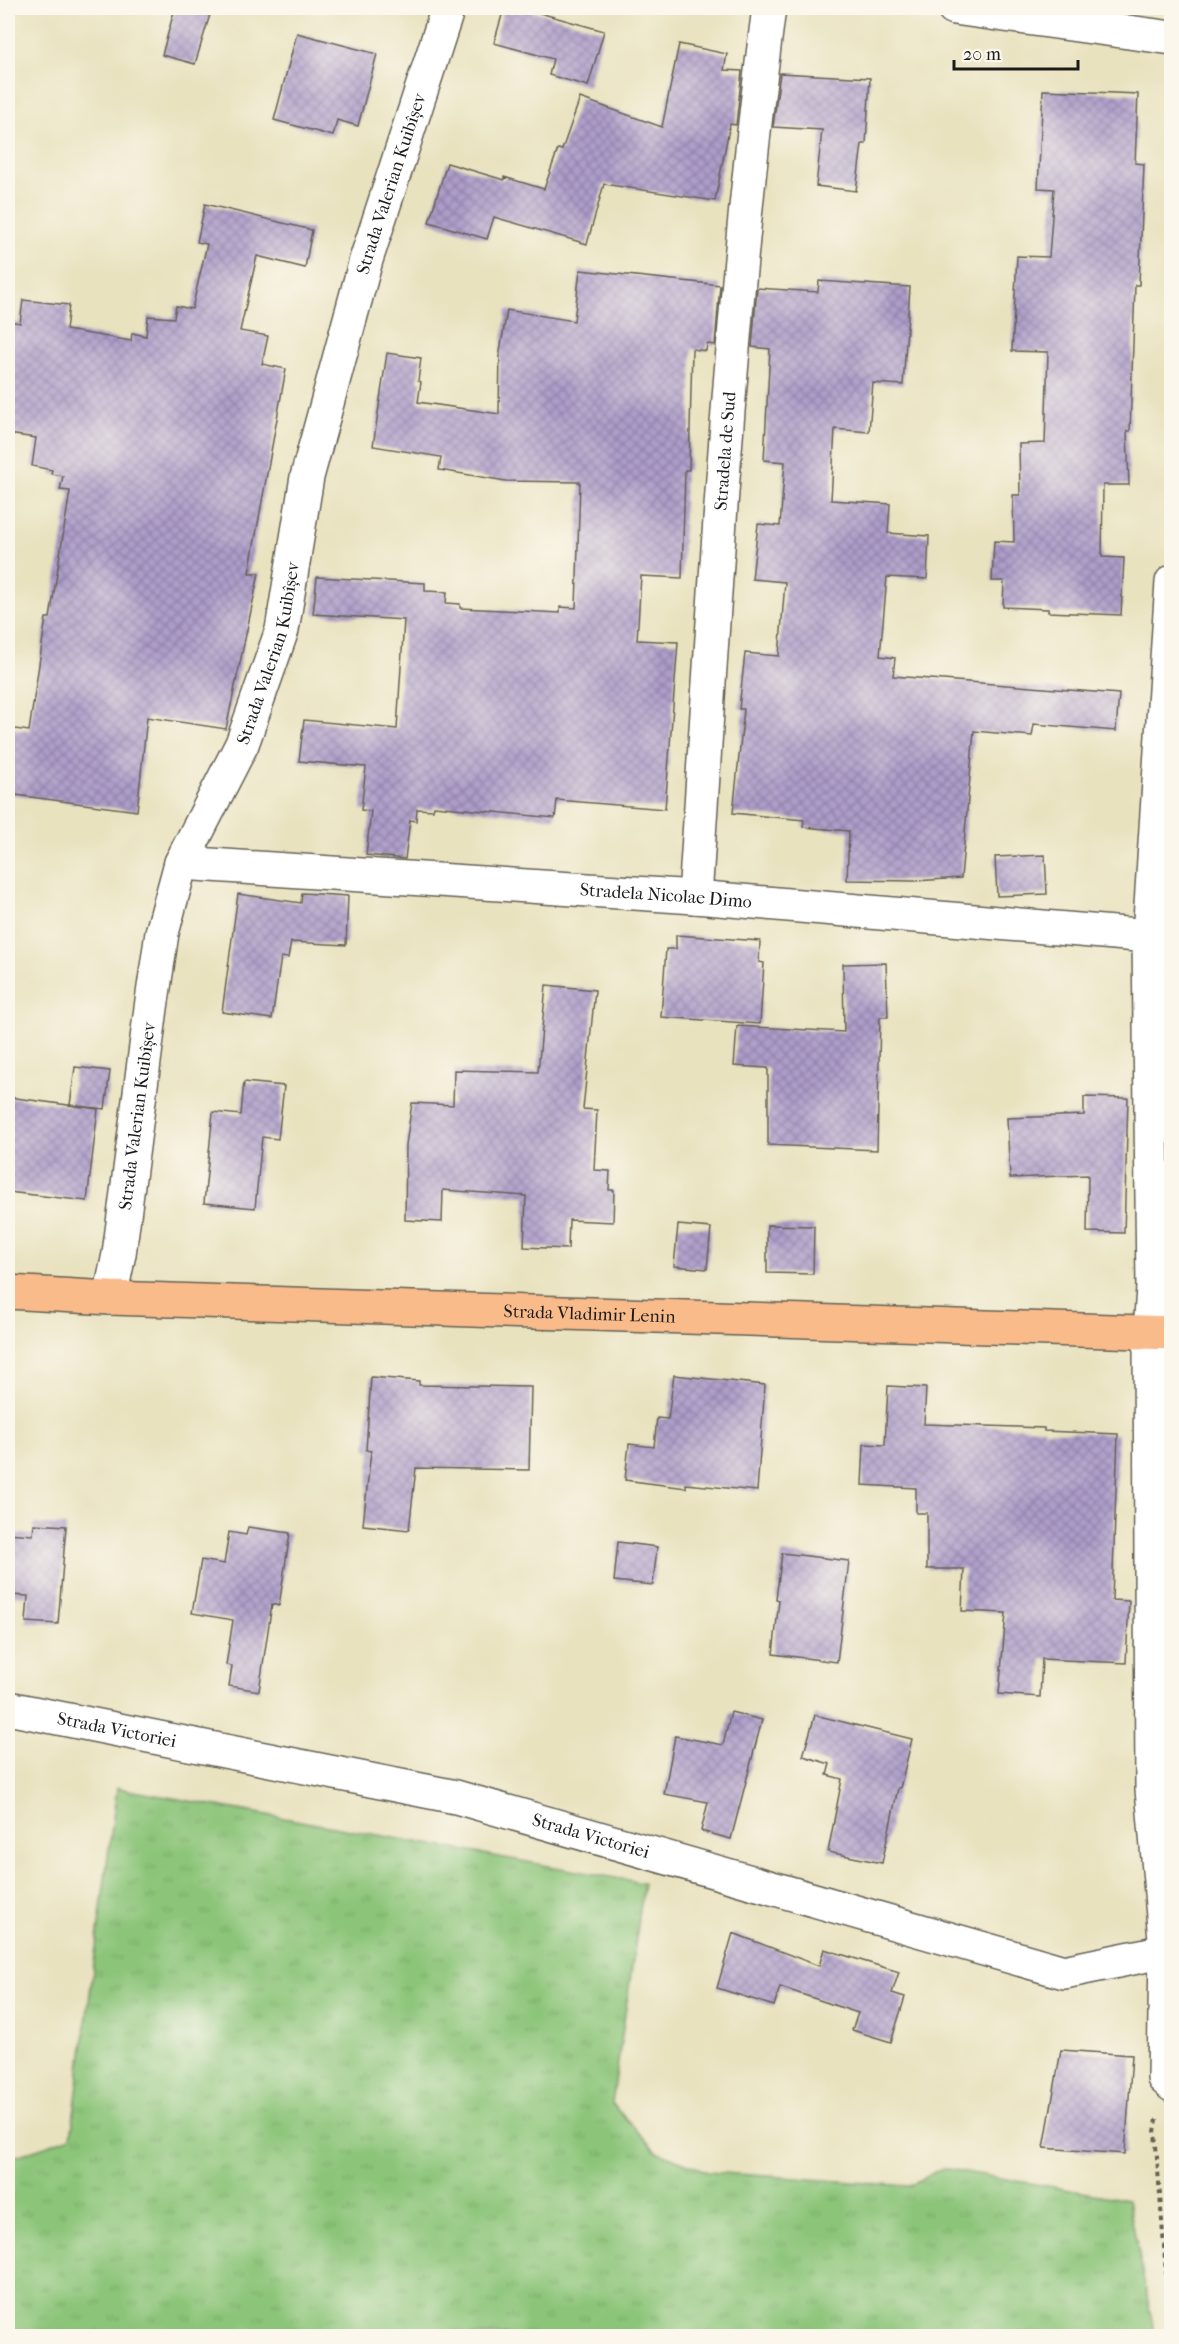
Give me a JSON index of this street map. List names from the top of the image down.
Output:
{
  "streets": {
    "main road": ["Strada Vladimir Lenin"],
    "street": [
      "Strada Valerian Kuibîșev",
      "Stradela de Sud",
      "Stradela Nicolae Dimo",
      "Strada Victoriei"
    ]
  },
  "crossings": [
    ["Strada Valerian Kuibîșev", "Stradela Nicolae Dimo"],
    ["Strada Valerian Kuibîșev", "Strada Vladimir Lenin"],
    ["Stradela de Sud", "Stradela Nicolae Dimo"]
  ],
  "scale_bar": "20 m"
}
